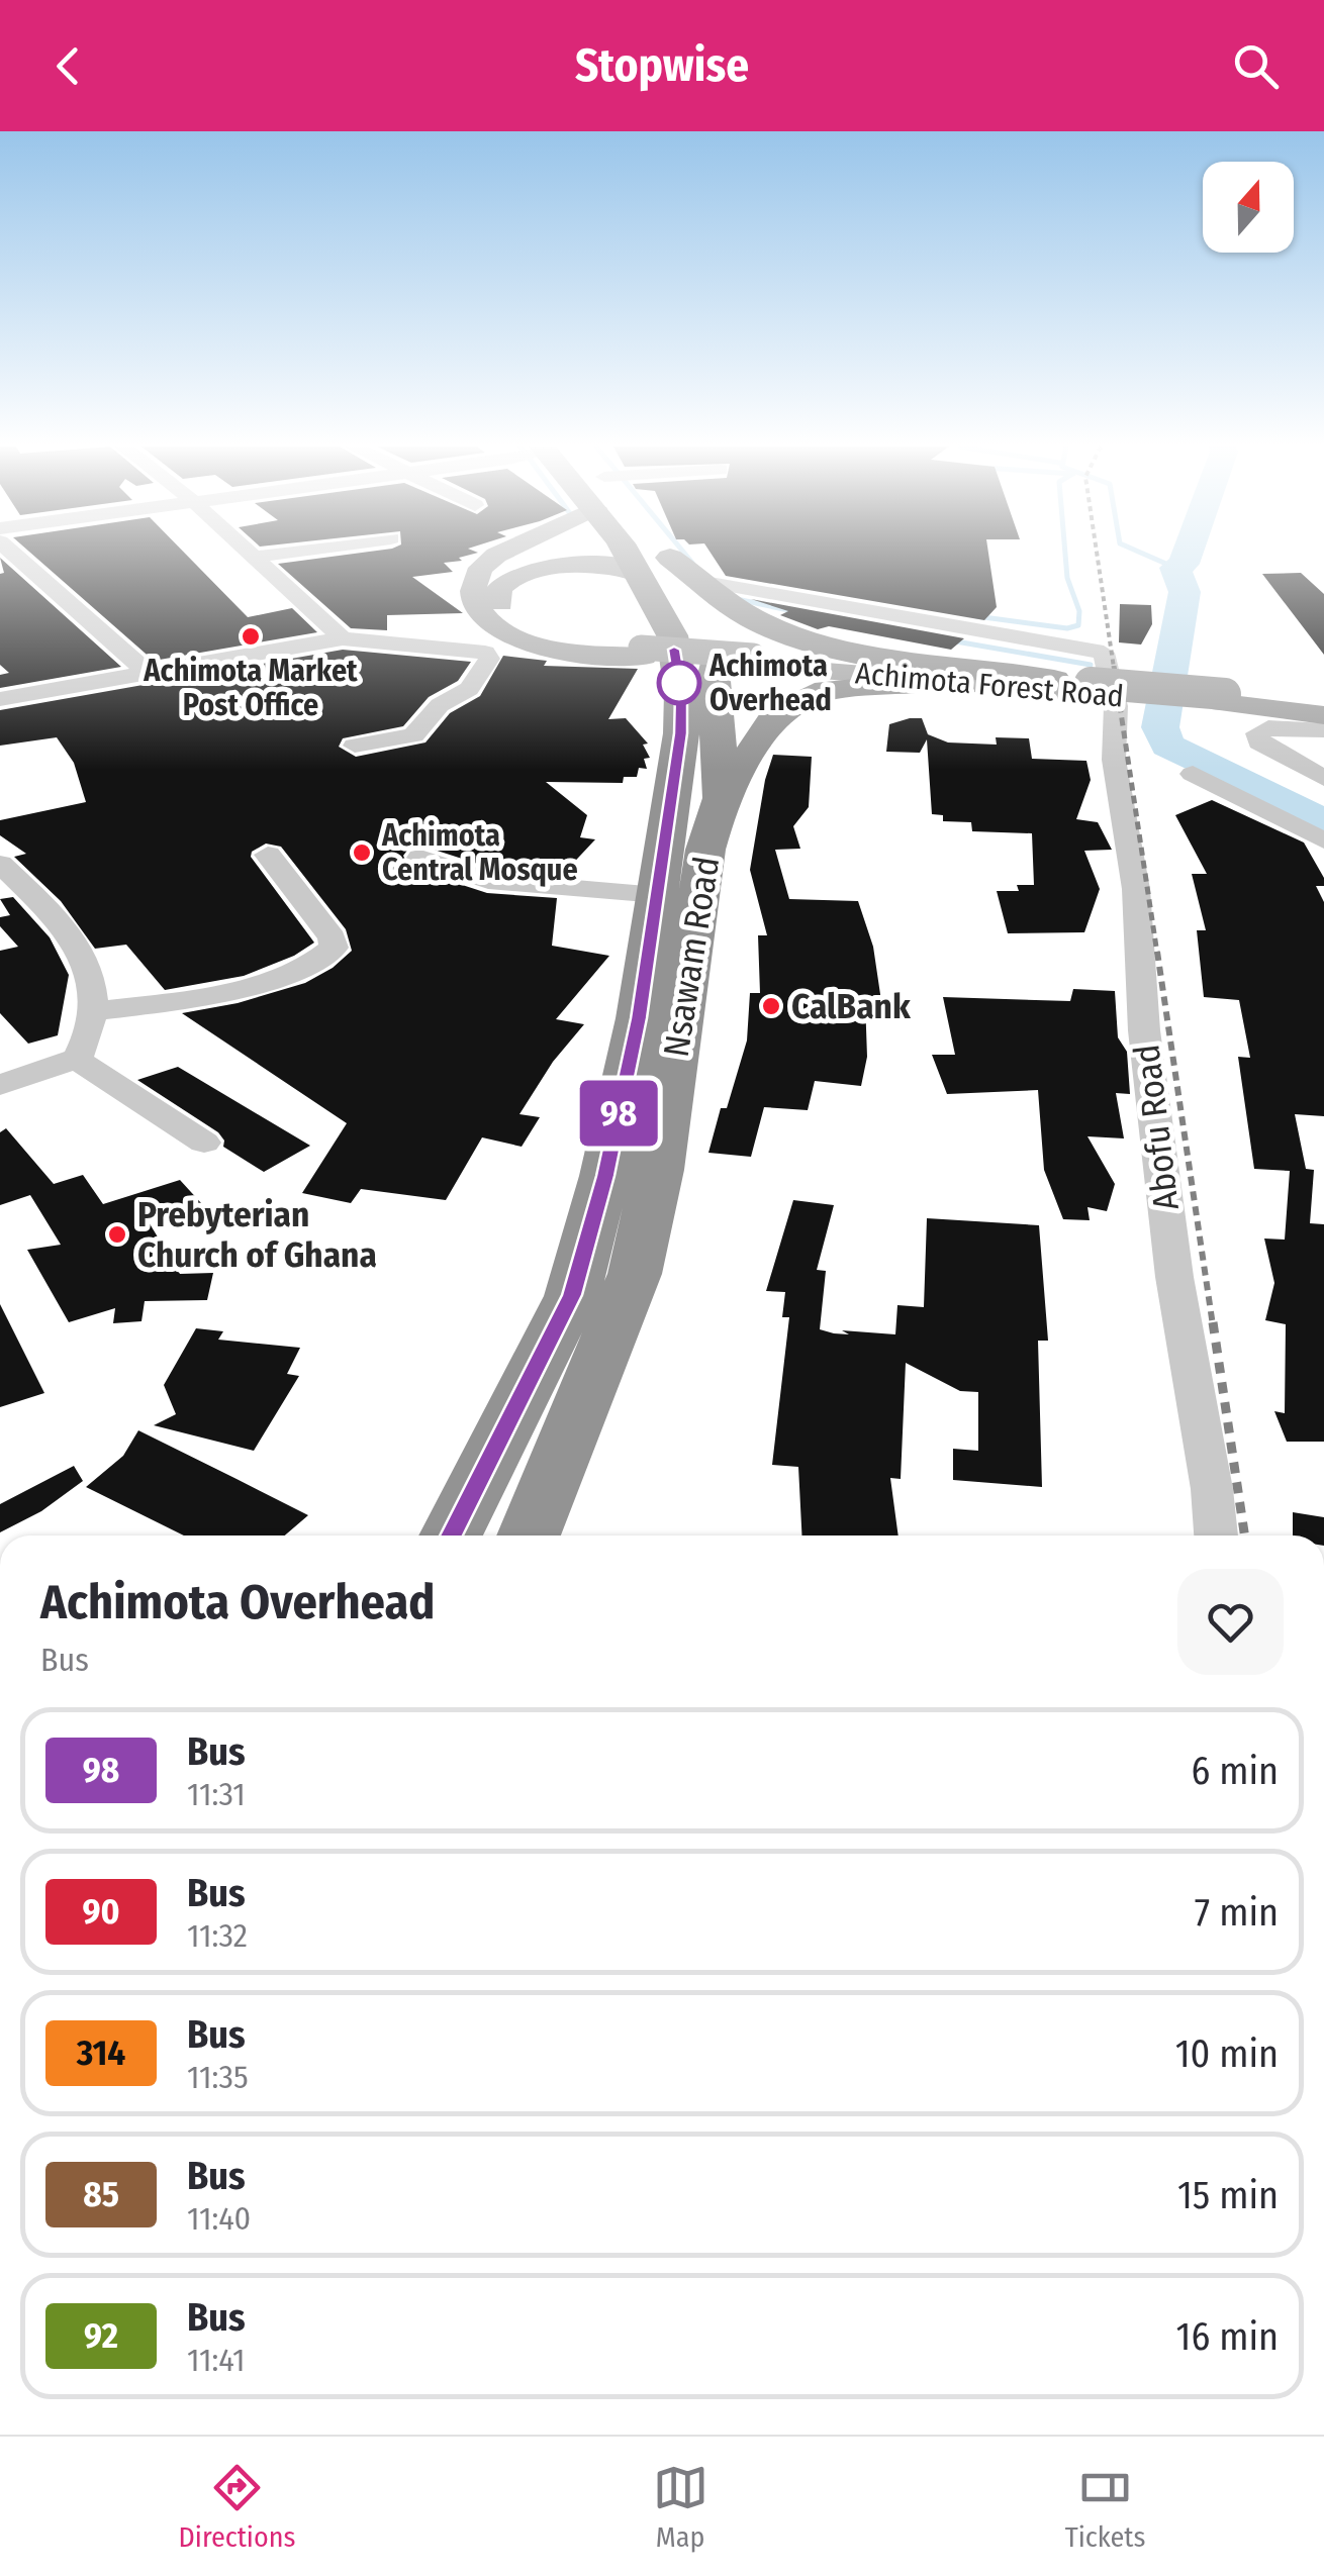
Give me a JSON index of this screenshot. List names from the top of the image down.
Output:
{
  "streets": {
    "highway": ["Nsawam Road"],
    "main road": ["Achimota Forest Road"],
    "street": ["Abofu Road"]
  },
  "crossings": [
    ["Achimota Forest Road", "Nsawam Road"],
    ["Achimota Forest Road", "Abofu Road"]
  ],
  "places": [
    "Achimota Market Post Office",
    "Achimota Overhead",
    "Achimota Central Mosque",
    "CalBank",
    "Prebyterian Church of Ghana"
  ],
  "lines": ["bus line 98"],
  "north": "top",
  "page": {
    "header": "Stopwise",
    "on_map": "98",
    "heading": ["Achimota Overhead", "Bus"],
    "list": [
      {
        "mark": "98",
        "name": "Bus",
        "note": "11:31",
        "value": "6 min"
      },
      {
        "mark": "90",
        "name": "Bus",
        "note": "11:32",
        "value": "7 min"
      },
      {
        "mark": "314",
        "name": "Bus",
        "note": "11:35",
        "value": "10 min"
      },
      {
        "mark": "85",
        "name": "Bus",
        "note": "11:40",
        "value": "15 min"
      },
      {
        "mark": "92",
        "name": "Bus",
        "note": "11:41",
        "value": "16 min"
      }
    ],
    "tabs": ["Directions", "Map", "Tickets"]
  }
}
